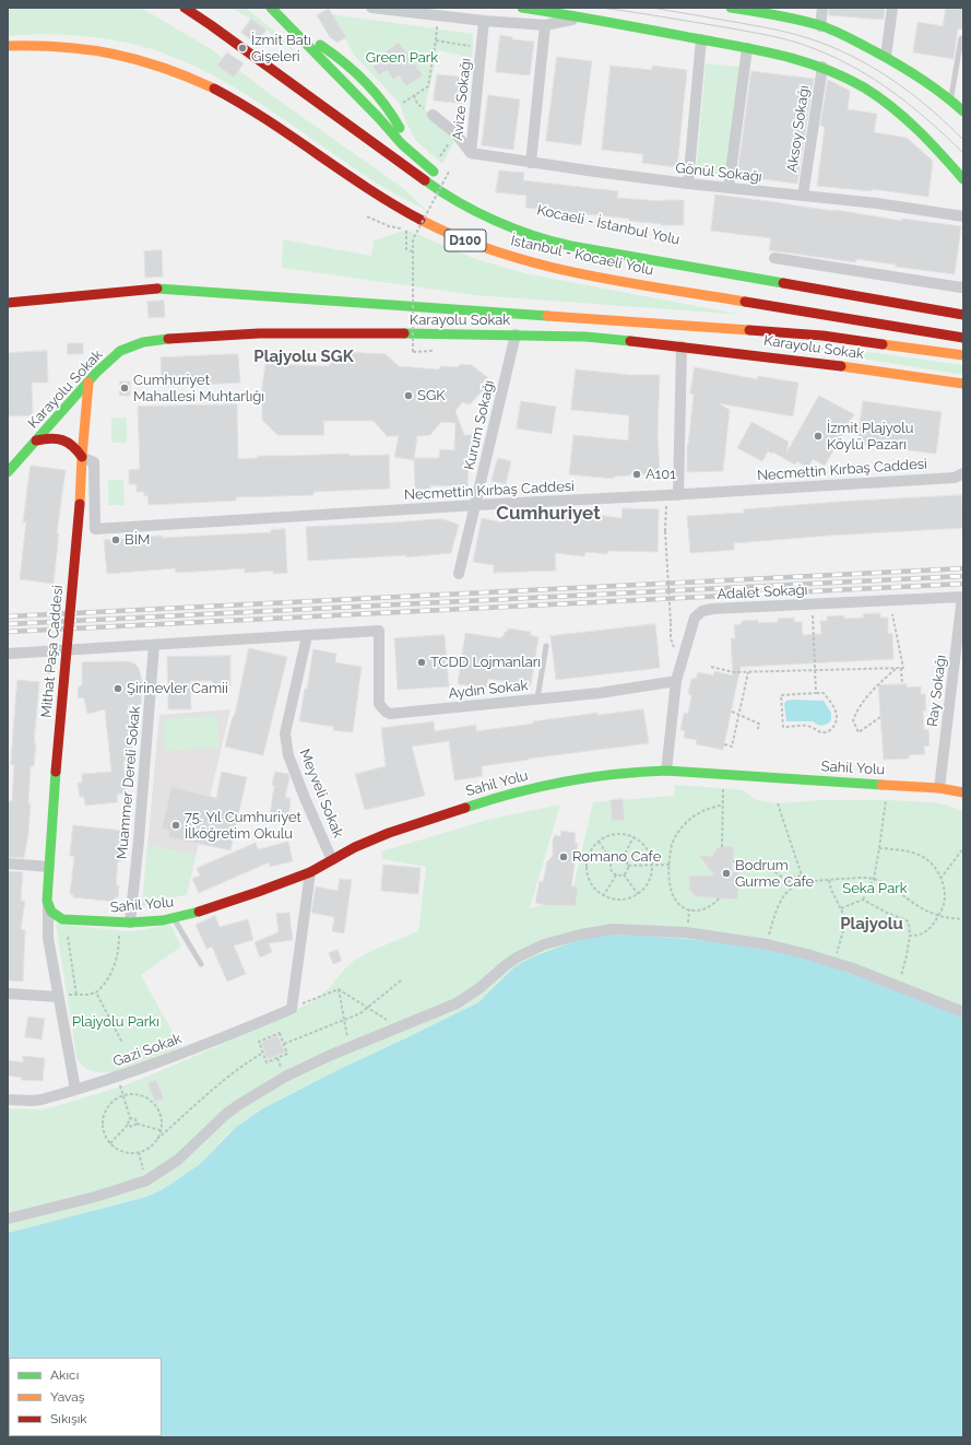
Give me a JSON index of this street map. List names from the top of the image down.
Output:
{
  "streets": {
    "main road": [
      "Kocaeli - İstanbul Yolu",
      "D100",
      "İstanbul - Kocaeli Yolu",
      "Karayolu Sokak",
      "Mithat Paşa Caddesi",
      "Sahil Yolu"
    ],
    "street": [
      "Avize Sokağı",
      "Aksoy Sokağı",
      "Gönül Sokağı",
      "Kurum Sokağı",
      "Necmettin Kırbaş Caddesi",
      "Adalet Sokağı",
      "Aydın Sokak",
      "Ray Sokağı",
      "Muammer Dereli Sokak",
      "Meyveli Sokak",
      "Gazi Sokak"
    ]
  },
  "crossings": [
    ["Avize Sokağı", "Gönül Sokağı"],
    ["Aksoy Sokağı", "Gönül Sokağı"],
    ["Karayolu Sokak", "Kurum Sokağı"],
    ["Karayolu Sokak", "Mithat Paşa Caddesi"],
    ["Kurum Sokağı", "Necmettin Kırbaş Caddesi"],
    ["Necmettin Kırbaş Caddesi", "Mithat Paşa Caddesi"],
    ["Adalet Sokağı", "Aydın Sokak"],
    ["Adalet Sokağı", "Ray Sokağı"],
    ["Adalet Sokağı", "Sahil Yolu"],
    ["Mithat Paşa Caddesi", "Gazi Sokak"],
    ["Aydın Sokak", "Meyveli Sokak"],
    ["Ray Sokağı", "Sahil Yolu"],
    ["Sahil Yolu", "Muammer Dereli Sokak"],
    ["Sahil Yolu", "Meyveli Sokak"]
  ],
  "districts": ["Plajyolu SGK", "Cumhuriyet", "Plajyolu"],
  "parks": ["Green Park", "Seka Park", "Plajyolu Parkı"],
  "places": [
    "İzmit Batı Gişeleri",
    "Cumhuriyet Mahallesi Muhtarlığı",
    "SGK",
    "İzmit Plajyolu Köylü Pazarı",
    "A101",
    "BİM",
    "TCDD Lojmanları",
    "Şirinevler Camii",
    "75. Yıl Cumhuriyet İlköğretim Okulu",
    "Romano Cafe",
    "Bodrum Gurme Cafe"
  ],
  "legend": ["Akıcı", "Yavaş", "Sıkışık"]
}
